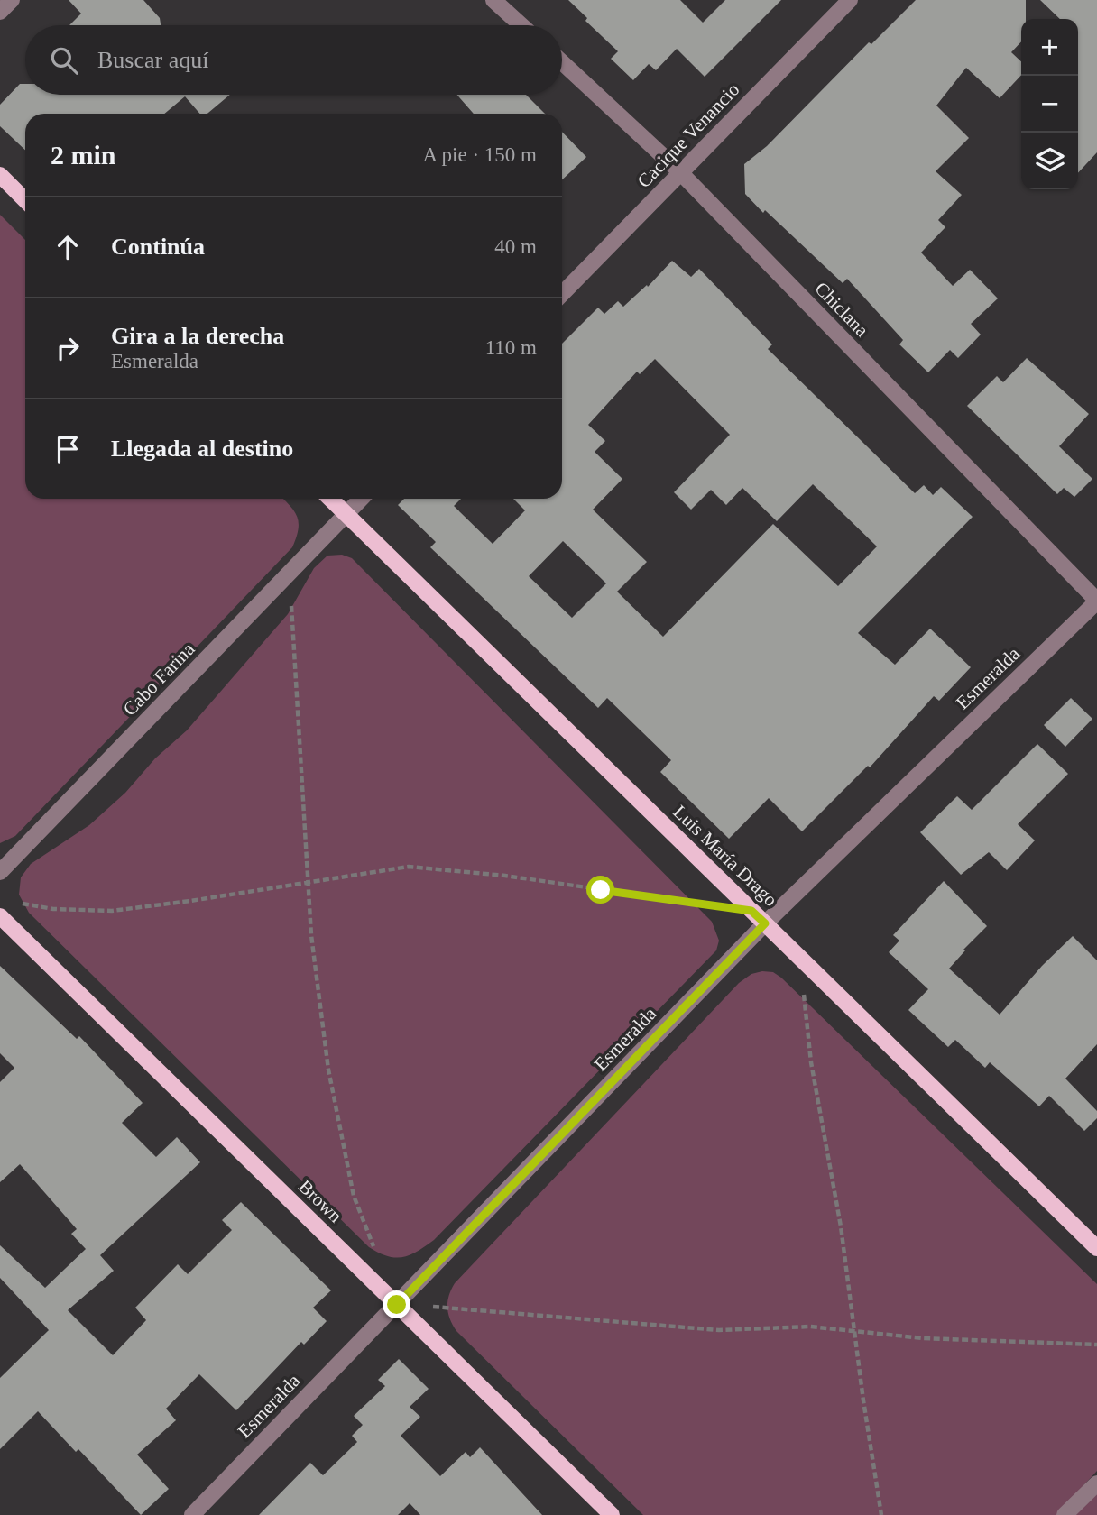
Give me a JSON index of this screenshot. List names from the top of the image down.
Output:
{
  "streets": {
    "main road": ["Luis María Drago", "Brown"],
    "street": [
      "Cacique Venancio",
      "Chiclana",
      "Esmeralda",
      "Cabo Farina"
    ]
  },
  "crossings": [
    ["Cacique Venancio", "Chiclana"],
    ["Chiclana", "Esmeralda"],
    ["Esmeralda", "Luis María Drago"],
    ["Esmeralda", "Brown"],
    ["Cabo Farina", "Luis María Drago"]
  ],
  "page": {
    "map_buttons": ["+", "−"],
    "search": "Buscar aquí",
    "heading": ["2 min", "A pie · 150 m"],
    "list": [
      ["Continúa", "40 m"],
      ["Gira a la derecha", "Esmeralda", "110 m"],
      "Llegada al destino"
    ]
  }
}
